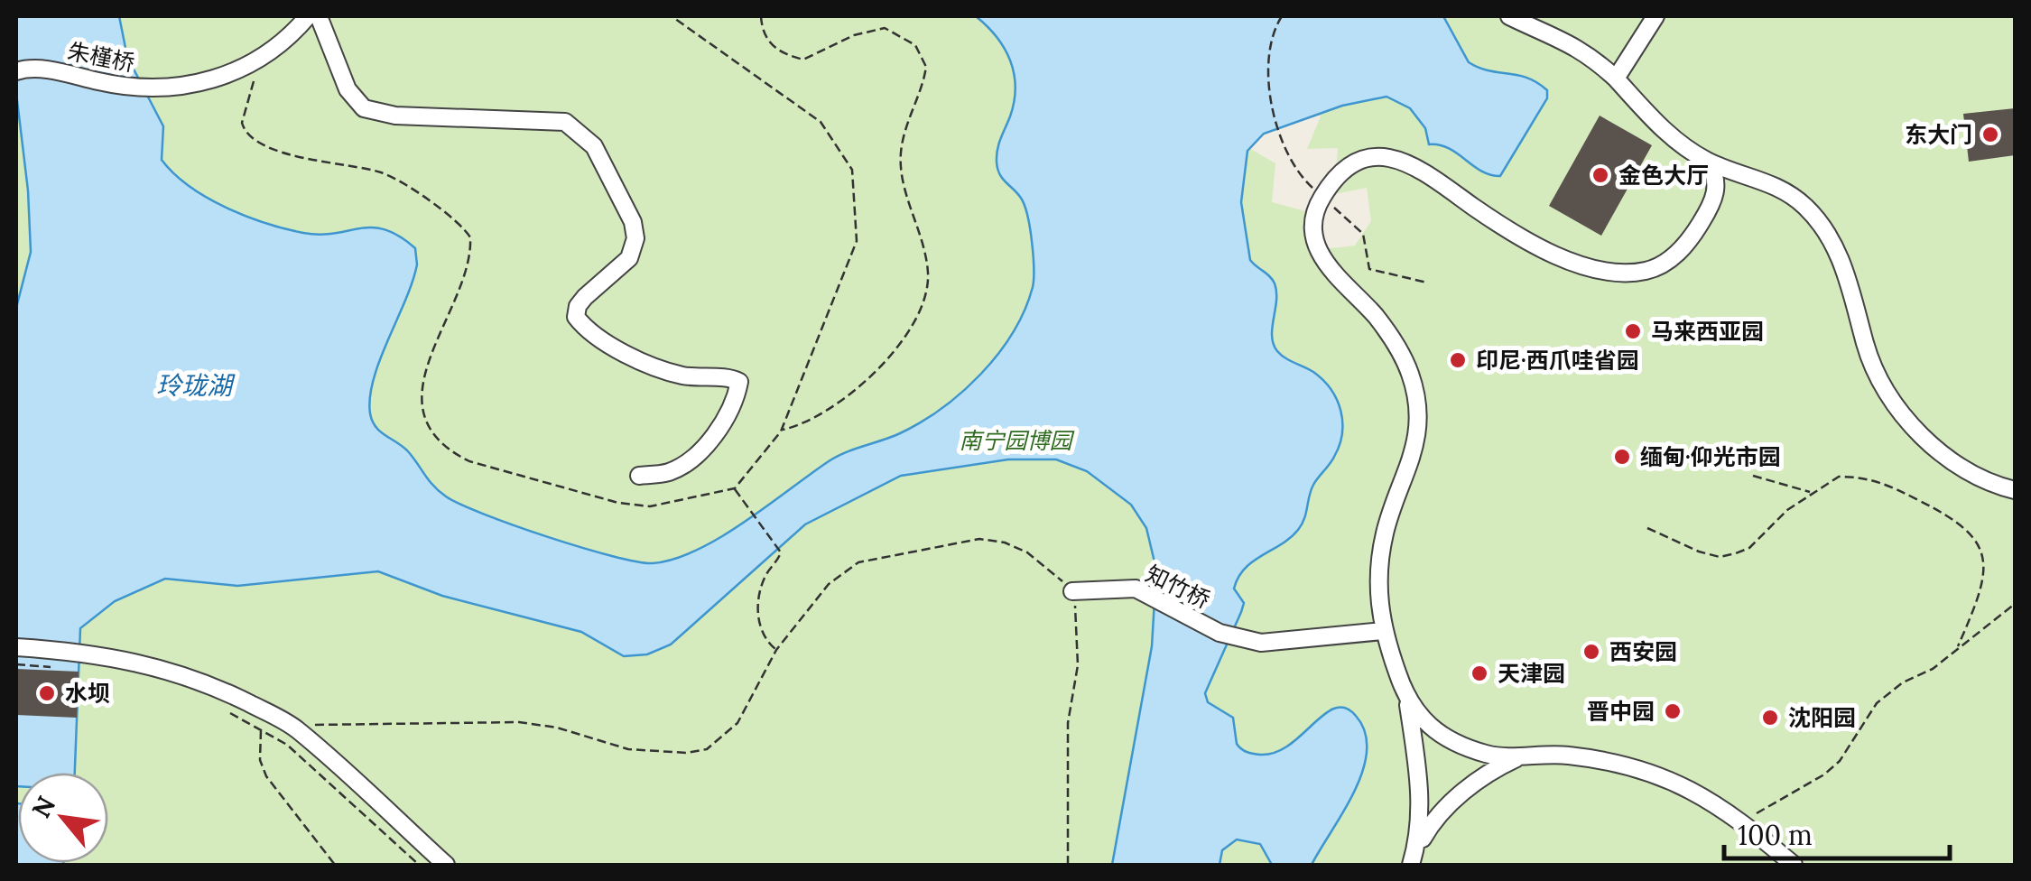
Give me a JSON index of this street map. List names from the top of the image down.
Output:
{
  "streets": {
    "street": ["朱槿桥", "知竹桥"]
  },
  "water": ["玲珑湖"],
  "parks": ["南宁园博园"],
  "places": [
    "东大门",
    "金色大厅",
    "马来西亚园",
    "印尼·西爪哇省园",
    "缅甸·仰光市园",
    "西安园",
    "天津园",
    "水坝",
    "晋中园",
    "沈阳园"
  ],
  "scale_bar": "100 m",
  "north": "top left"
}
